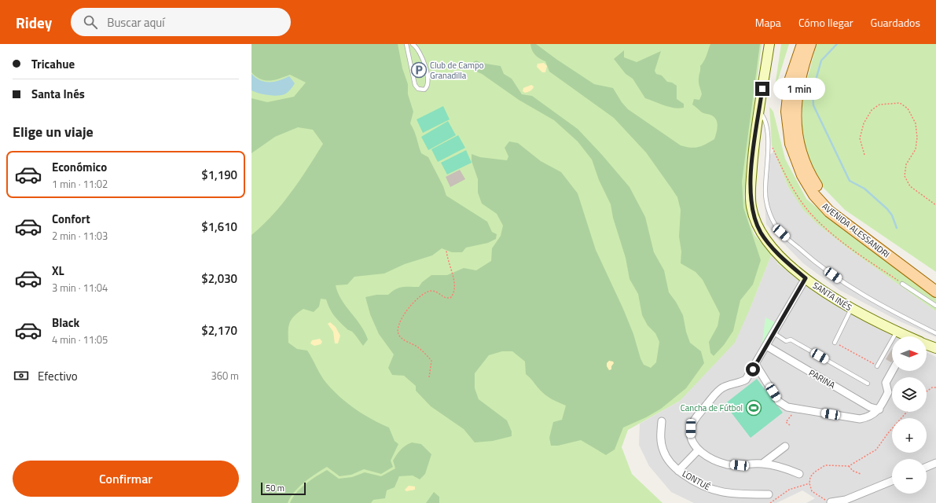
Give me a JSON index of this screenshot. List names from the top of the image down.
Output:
{
  "streets": {
    "main road": ["AVENIDA ALESSANDRI", "SANTA INÉS"],
    "street": ["PARINA", "LONTUÉ"]
  },
  "places": {
    "parking": ["Club de Campo Granadilla"],
    "sports": ["Cancha de Fútbol"]
  },
  "scale_bar": "50 m",
  "north": "right",
  "page": {
    "header": "Ridey",
    "search": "Buscar aquí",
    "nav": ["Mapa", "Cómo llegar", "Guardados"],
    "banner": ["Tricahue", "Santa Inés"],
    "bubble": "1 min",
    "heading": "Elige un viaje",
    "list": [
      {
        "name": "Económico",
        "note": "1 min · 11:02",
        "value": "$1,190"
      },
      {
        "name": "Confort",
        "note": "2 min · 11:03",
        "value": "$1,610"
      },
      {
        "name": "XL",
        "note": "3 min · 11:04",
        "value": "$2,030"
      },
      {
        "name": "Black",
        "note": "4 min · 11:05",
        "value": "$2,170"
      }
    ],
    "map_buttons": ["+", "−"],
    "pay": ["Efectivo", "360 m"],
    "buttons": "Confirmar",
    "scale": "50 m"
  }
}
